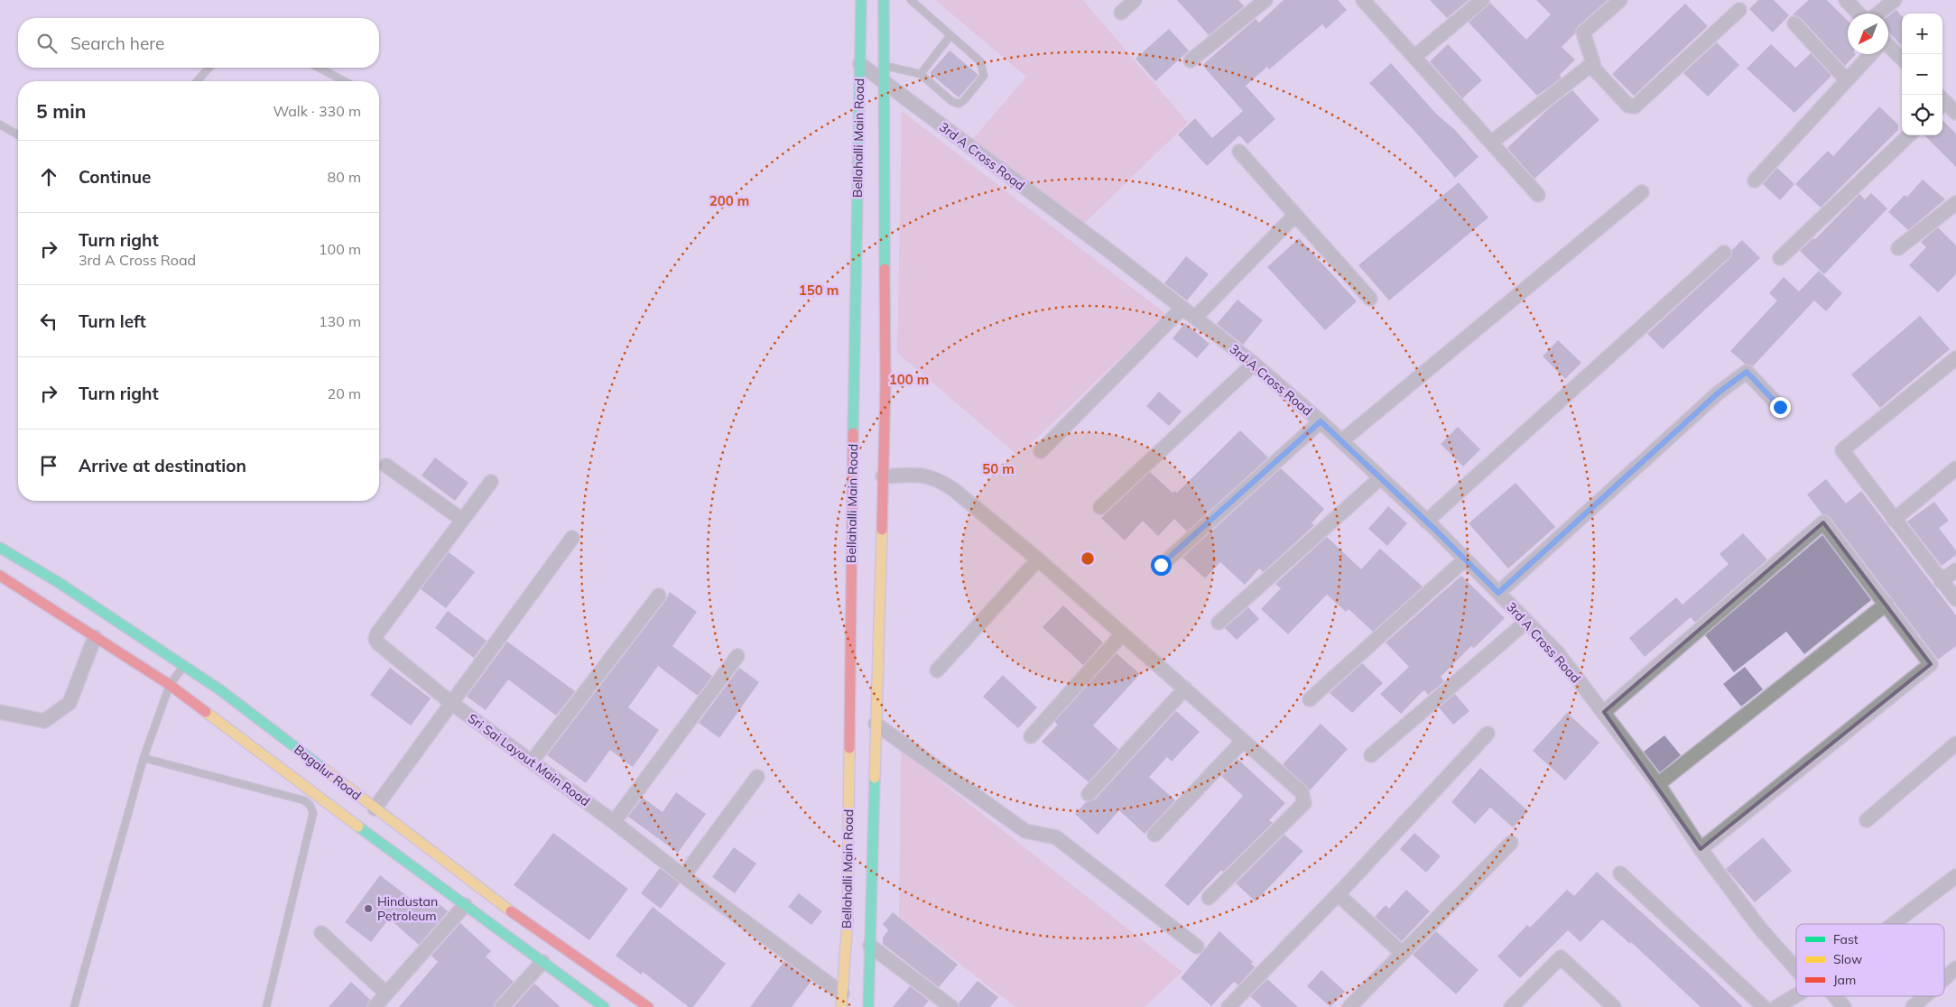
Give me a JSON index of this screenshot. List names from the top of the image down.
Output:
{
  "streets": {
    "main road": ["Bellahalli Main Road", "Bagalur Road"],
    "street": ["3rd A Cross Road", "Sri Sai Layout Main Road"]
  },
  "crossings": [
    ["Bellahalli Main Road", "3rd A Cross Road"],
    ["Bellahalli Main Road", "Sri Sai Layout Main Road"]
  ],
  "places": ["Hindustan Petroleum"],
  "legend": ["Fast", "Slow", "Jam"],
  "north": "bottom left",
  "page": {
    "map_buttons": ["+", "−"],
    "search": "Search here",
    "heading": ["5 min", "Walk · 330 m"],
    "list": [
      ["Continue", "80 m"],
      ["Turn right", "3rd A Cross Road", "100 m"],
      ["Turn left", "130 m"],
      ["Turn right", "20 m"],
      "Arrive at destination"
    ]
  },
  "rings": [
    "200 m",
    "150 m",
    "100 m",
    "50 m"
  ]
}
